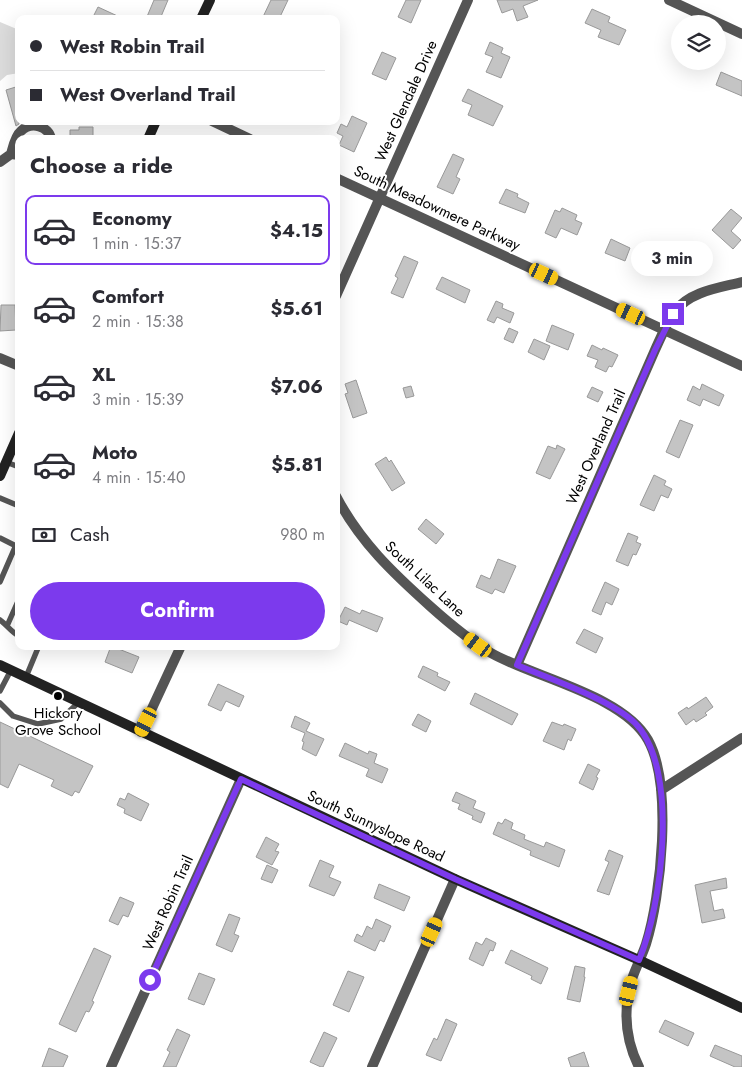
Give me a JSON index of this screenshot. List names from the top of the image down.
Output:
{
  "streets": {
    "street": [
      "West Glendale Drive",
      "South Meadowmere Parkway",
      "West Overland Trail",
      "South Lilac Lane",
      "South Sunnyslope Road",
      "West Robin Trail"
    ]
  },
  "crossings": [
    ["West Glendale Drive", "South Meadowmere Parkway"],
    ["South Meadowmere Parkway", "West Overland Trail"],
    ["West Overland Trail", "South Lilac Lane"],
    ["South Lilac Lane", "South Sunnyslope Road"],
    ["South Sunnyslope Road", "West Robin Trail"]
  ],
  "places": ["Hickory Grove School"],
  "page": {
    "banner": ["West Robin Trail", "West Overland Trail"],
    "heading": "Choose a ride",
    "list": [
      {
        "name": "Economy",
        "note": "1 min · 15:37",
        "value": "$4.15"
      },
      {
        "name": "Comfort",
        "note": "2 min · 15:38",
        "value": "$5.61"
      },
      {
        "name": "XL",
        "note": "3 min · 15:39",
        "value": "$7.06"
      },
      {
        "name": "Moto",
        "note": "4 min · 15:40",
        "value": "$5.81"
      }
    ],
    "bubble": "3 min",
    "pay": ["Cash", "980 m"],
    "buttons": "Confirm"
  }
}
